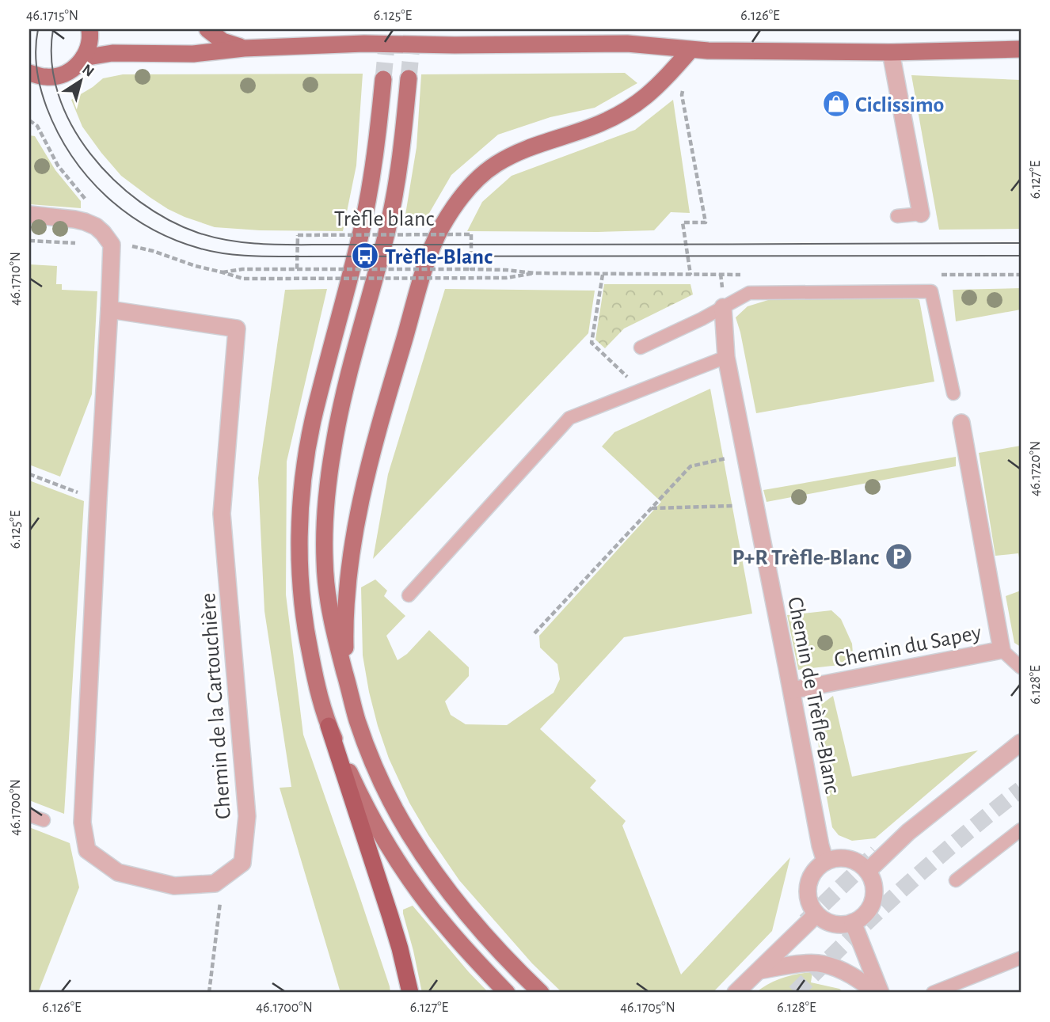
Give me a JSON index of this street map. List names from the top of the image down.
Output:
{
  "streets": {
    "street": ["Chemin du Sapey", "Chemin de Trèfle-Blanc", "Chemin de la Cartouchière"],
    "path": ["Trèfle blanc"]
  },
  "crossings": [
    ["Chemin du Sapey", "Chemin de Trèfle-Blanc"]
  ],
  "places": {
    "shop": ["Ciclissimo"],
    "bus stop": ["Trèfle-Blanc"],
    "parking": ["P+R Trèfle-Blanc"]
  },
  "north": "top right",
  "coordinates": [
    "46.1715°N",
    "6.125°E",
    "6.126°E",
    "6.127°E",
    "46.1710°N",
    "46.1720°N",
    "6.128°E",
    "46.1700°N",
    "46.1705°N"
  ]
}
